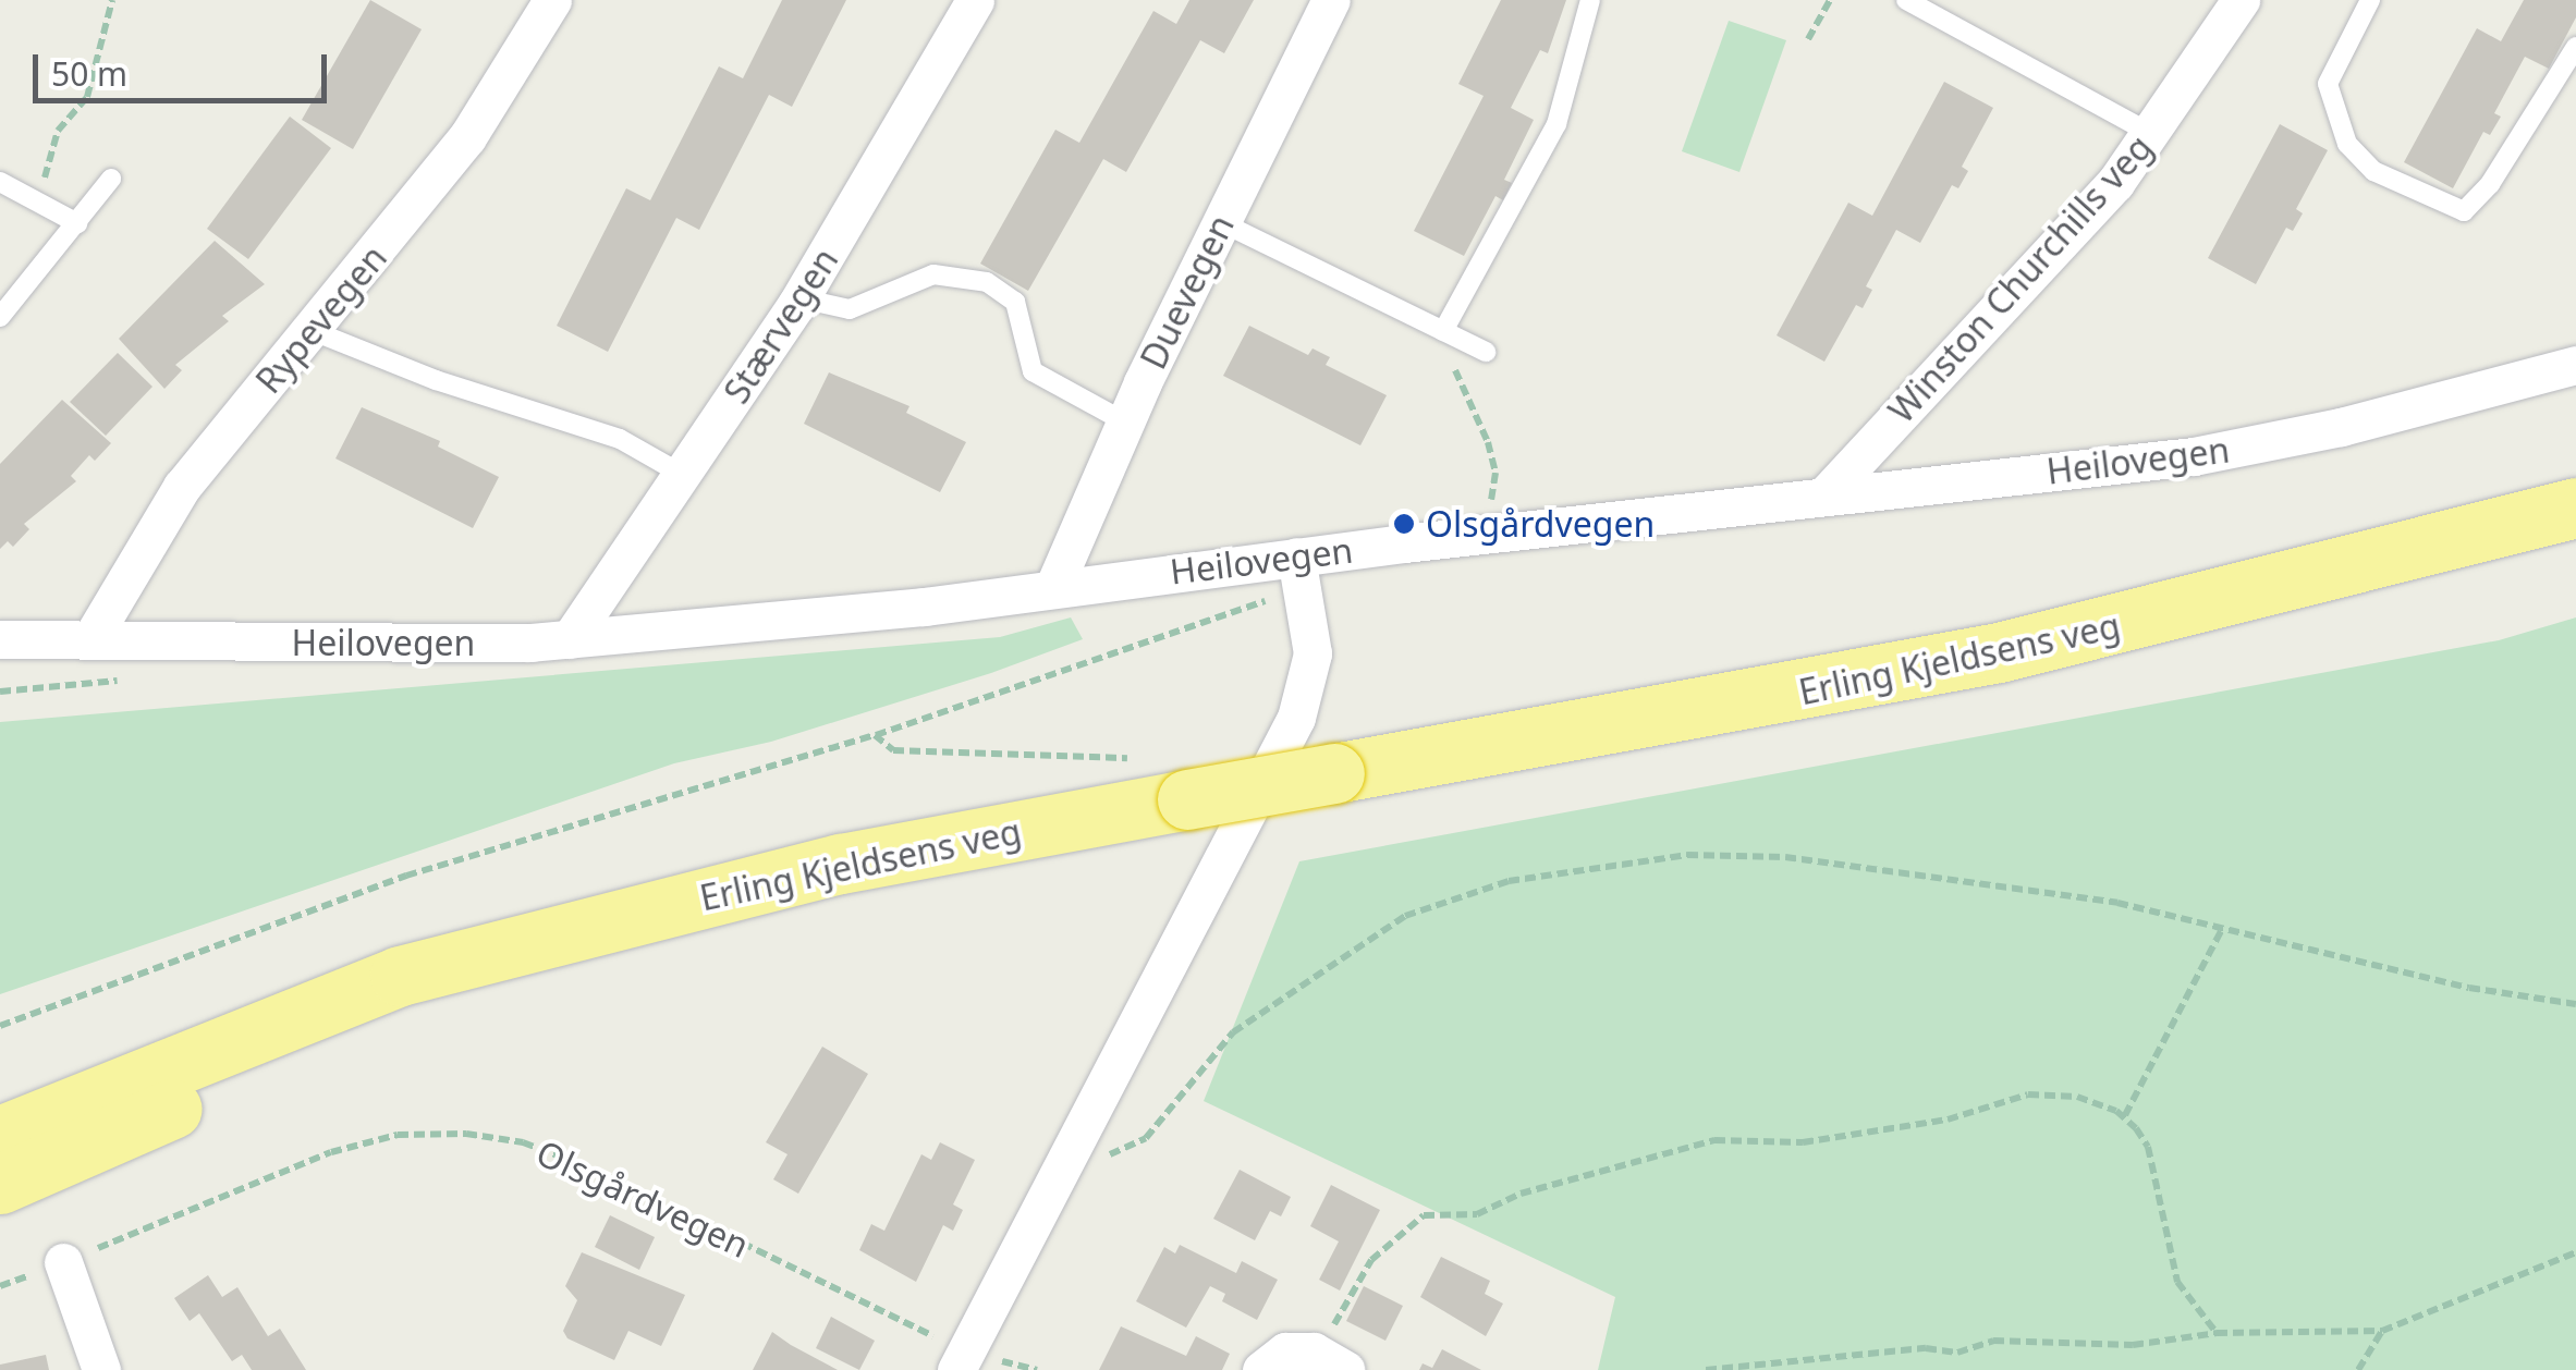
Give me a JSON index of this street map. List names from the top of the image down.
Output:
{
  "streets": {
    "highway": ["Erling Kjeldsens veg"],
    "street": [
      "Winston Churchills veg",
      "Duevegen",
      "Rypevegen",
      "Stærvegen",
      "Heilovegen"
    ],
    "path": ["Olsgårdvegen"]
  },
  "crossings": [
    ["Winston Churchills veg", "Heilovegen"],
    ["Duevegen", "Heilovegen"],
    ["Rypevegen", "Heilovegen"],
    ["Stærvegen", "Heilovegen"]
  ],
  "places": ["Olsgårdvegen"],
  "scale_bar": "50 m"
}
